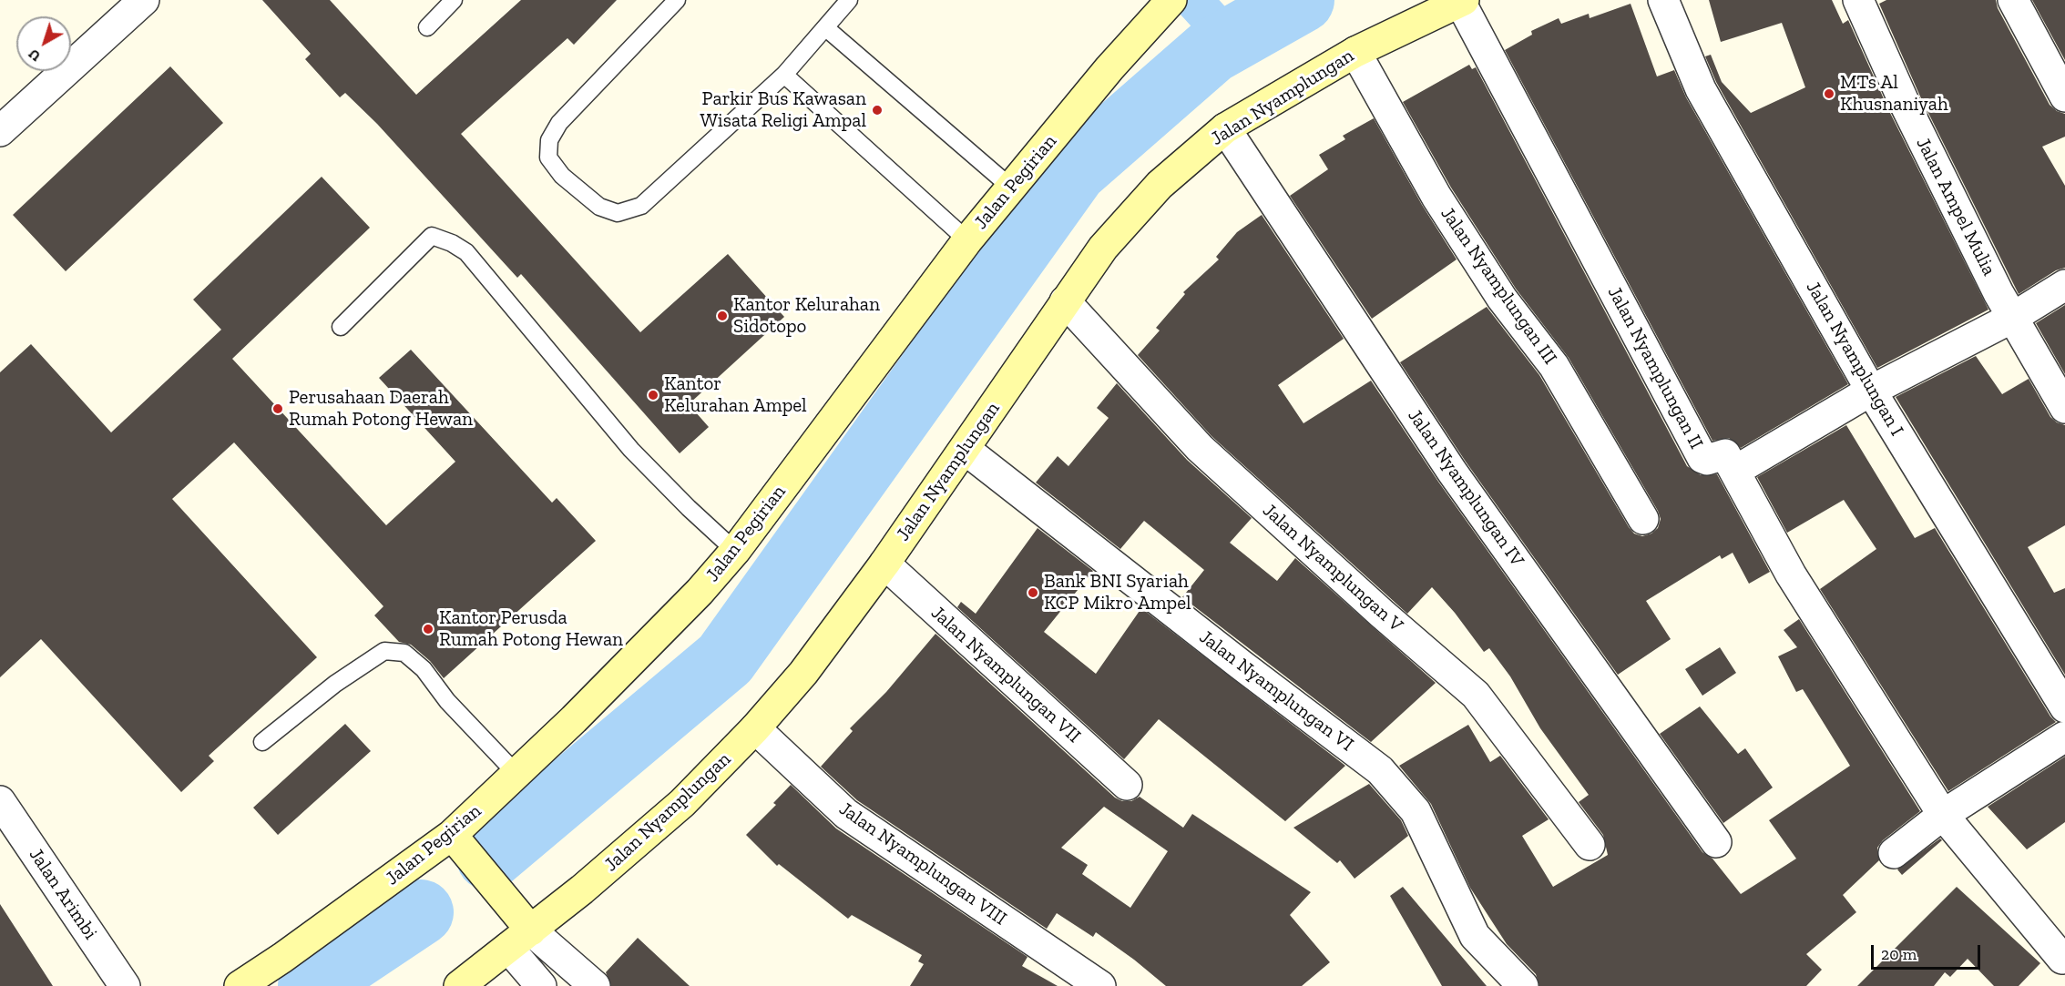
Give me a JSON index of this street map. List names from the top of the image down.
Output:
{
  "streets": {
    "main road": ["Jalan Nyamplungan", "Jalan Pegirian"],
    "street": [
      "Jalan Ampel Mulia",
      "Jalan Nyamplungan III",
      "Jalan Nyamplungan I",
      "Jalan Nyamplungan II",
      "Jalan Nyamplungan IV",
      "Jalan Nyamplungan V",
      "Jalan Nyamplungan VII",
      "Jalan Nyamplungan VI",
      "Jalan Nyamplungan VIII",
      "Jalan Arimbi"
    ]
  },
  "crossings": [
    ["Jalan Nyamplungan", "Jalan Nyamplungan III"],
    ["Jalan Nyamplungan", "Jalan Nyamplungan II"],
    ["Jalan Nyamplungan", "Jalan Nyamplungan IV"],
    ["Jalan Nyamplungan", "Jalan Nyamplungan V"],
    ["Jalan Nyamplungan", "Jalan Nyamplungan VII"],
    ["Jalan Nyamplungan", "Jalan Nyamplungan VI"],
    ["Jalan Nyamplungan", "Jalan Nyamplungan VIII"]
  ],
  "places": [
    "MTs Al Khusnaniyah",
    "Parkir Bus Kawasan Wisata Religi Ampal",
    "Kantor Kelurahan Sidotopo",
    "Kantor Kelurahan Ampel",
    "Perusahaan Daerah Rumah Potong Hewan",
    "Bank BNI Syariah KCP Mikro Ampel",
    "Kantor Perusda Rumah Potong Hewan"
  ],
  "scale_bar": "20 m",
  "north": "bottom left"
}
